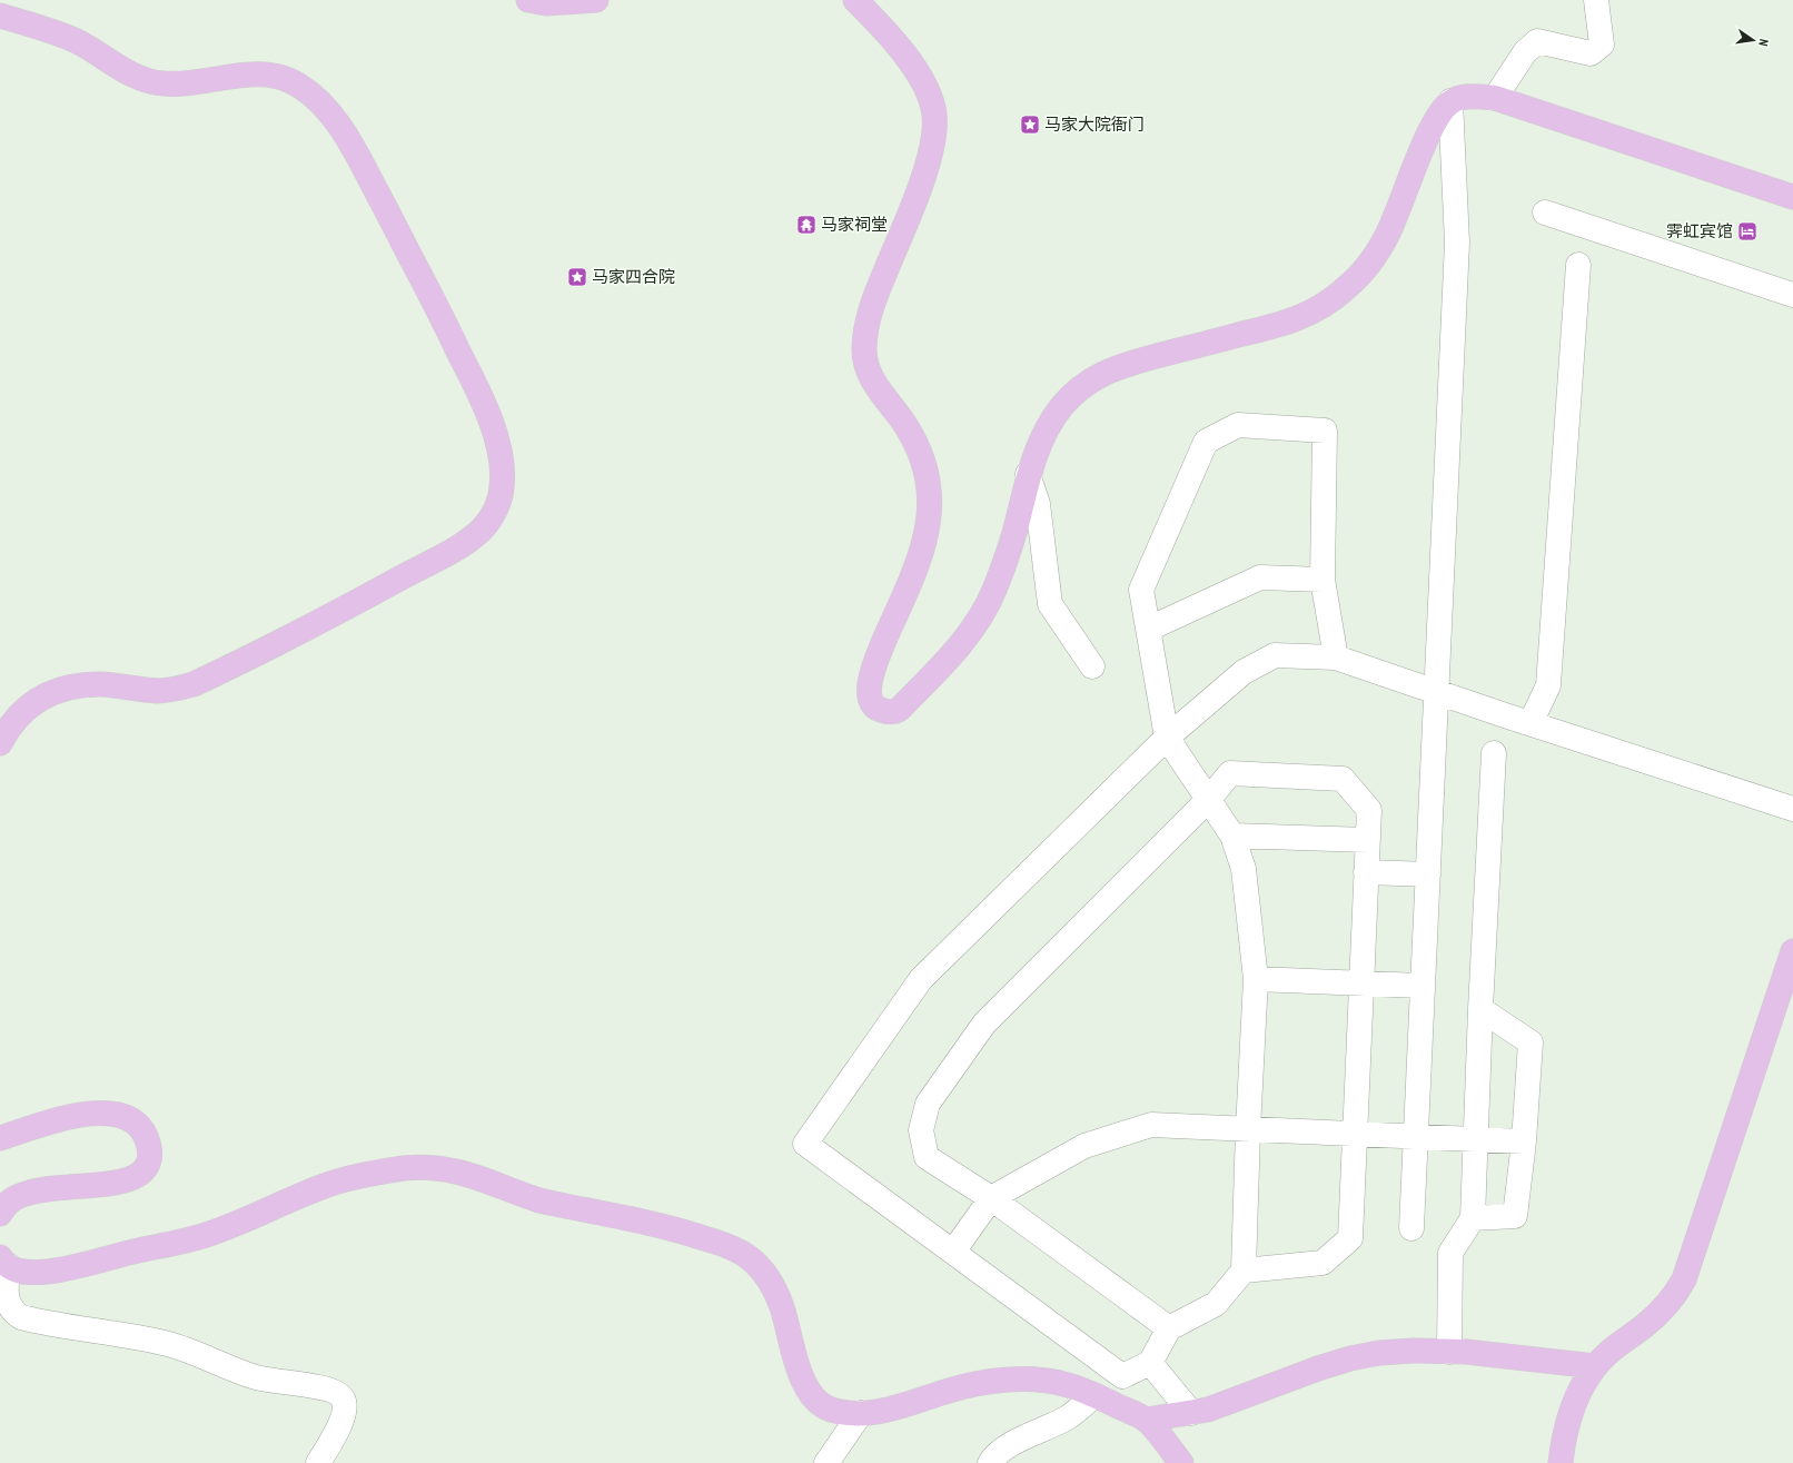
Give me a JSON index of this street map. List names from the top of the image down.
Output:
{
  "places": {
    "place": ["马家大院衙门", "马家四合院"],
    "temple": ["马家祠堂"],
    "hotel": ["霁虹宾馆"]
  },
  "north": "right"
}
